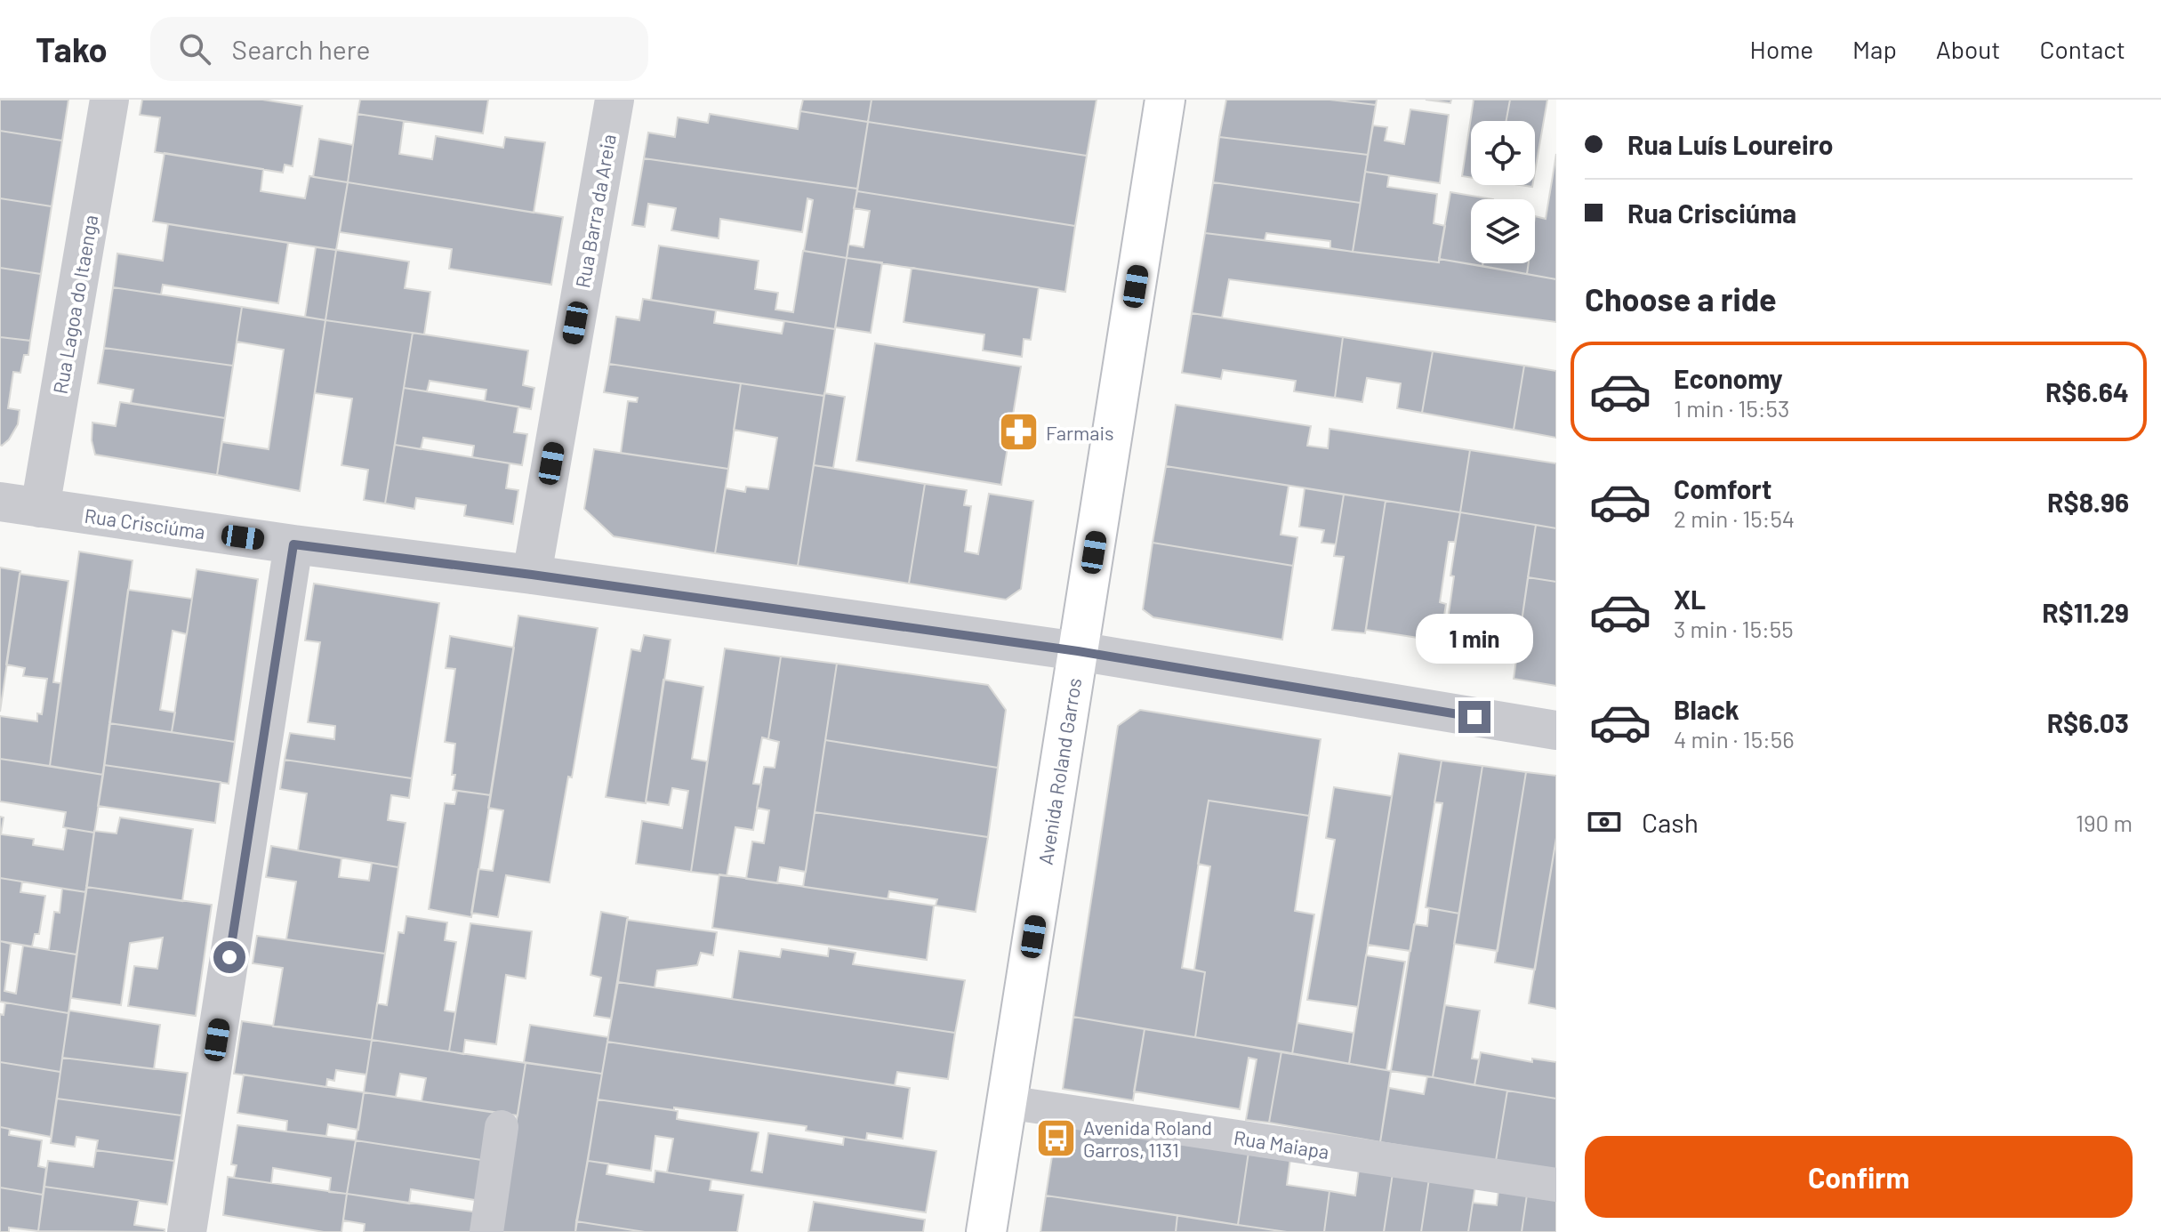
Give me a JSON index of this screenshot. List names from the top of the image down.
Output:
{
  "streets": {
    "main road": ["Avenida Roland Garros"],
    "street": ["Rua Barra da Areia", "Rua Lagoa do Itaenga", "Rua Crisciúma"],
    "lane": ["Rua Maiapa"]
  },
  "crossings": [
    ["Rua Barra da Areia", "Rua Crisciúma"],
    ["Rua Lagoa do Itaenga", "Rua Crisciúma"],
    ["Rua Crisciúma", "Avenida Roland Garros"],
    ["Avenida Roland Garros", "Rua Maiapa"]
  ],
  "places": {
    "pharmacy": ["Farmais"],
    "bus stop": ["Avenida Roland Garros, 1131"]
  },
  "page": {
    "header": "Tako",
    "search": "Search here",
    "nav": [
      "Home",
      "Map",
      "About",
      "Contact"
    ],
    "banner": ["Rua Luís Loureiro", "Rua Crisciúma"],
    "heading": "Choose a ride",
    "list": [
      {
        "name": "Economy",
        "note": "1 min · 15:53",
        "value": "R$6.64"
      },
      {
        "name": "Comfort",
        "note": "2 min · 15:54",
        "value": "R$8.96"
      },
      {
        "name": "XL",
        "note": "3 min · 15:55",
        "value": "R$11.29"
      },
      {
        "name": "Black",
        "note": "4 min · 15:56",
        "value": "R$6.03"
      }
    ],
    "bubble": "1 min",
    "pay": ["Cash", "190 m"],
    "buttons": "Confirm"
  }
}
